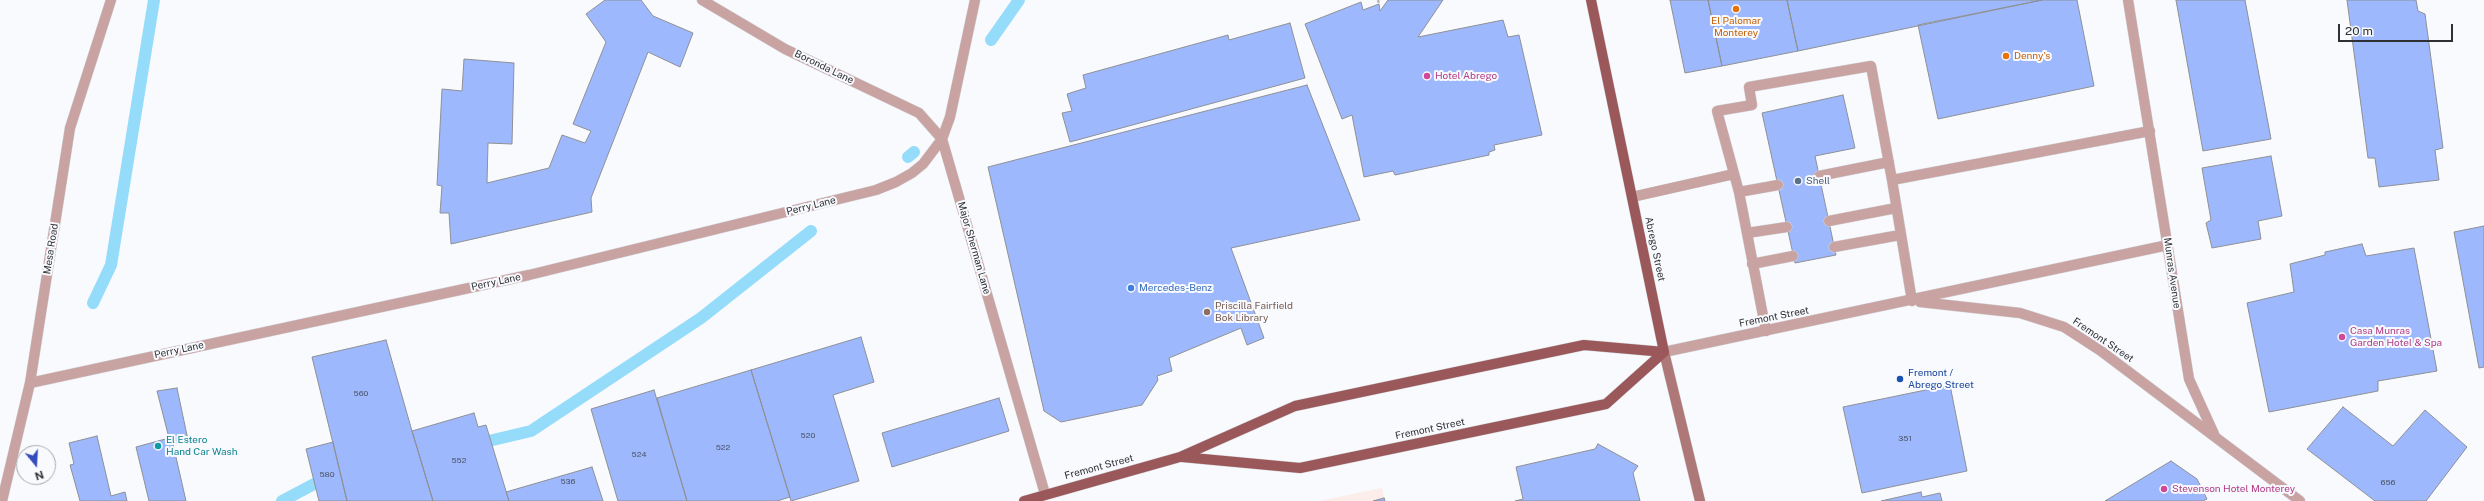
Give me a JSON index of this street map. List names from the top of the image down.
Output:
{
  "streets": {
    "main road": ["Abrego Street", "Fremont Street"],
    "street": [
      "Boronda Lane",
      "Perry Lane",
      "Major Sherman Lane",
      "Mesa Road",
      "Munras Avenue"
    ]
  },
  "crossings": [
    ["Boronda Lane", "Perry Lane"],
    ["Boronda Lane", "Major Sherman Lane"],
    ["Perry Lane", "Major Sherman Lane"],
    ["Perry Lane", "Mesa Road"],
    ["Major Sherman Lane", "Fremont Street"],
    ["Abrego Street", "Fremont Street"],
    ["Munras Avenue", "Fremont Street"]
  ],
  "places": [
    "El Palomar Monterey",
    "Denny's",
    "Hotel Abrego",
    "Shell",
    "Mercedes-Benz",
    "Priscilla Fairfield Bok Library",
    "Casa Munras Garden Hotel & Spa",
    "Fremont / Abrego Street",
    "El Estero Hand Car Wash",
    "Stevenson Hotel Monterey"
  ],
  "house_numbers": [
    "560",
    "520",
    "351",
    "522",
    "524",
    "552",
    "580",
    "536",
    "656"
  ],
  "scale_bar": "20 m",
  "north": "bottom"
}
